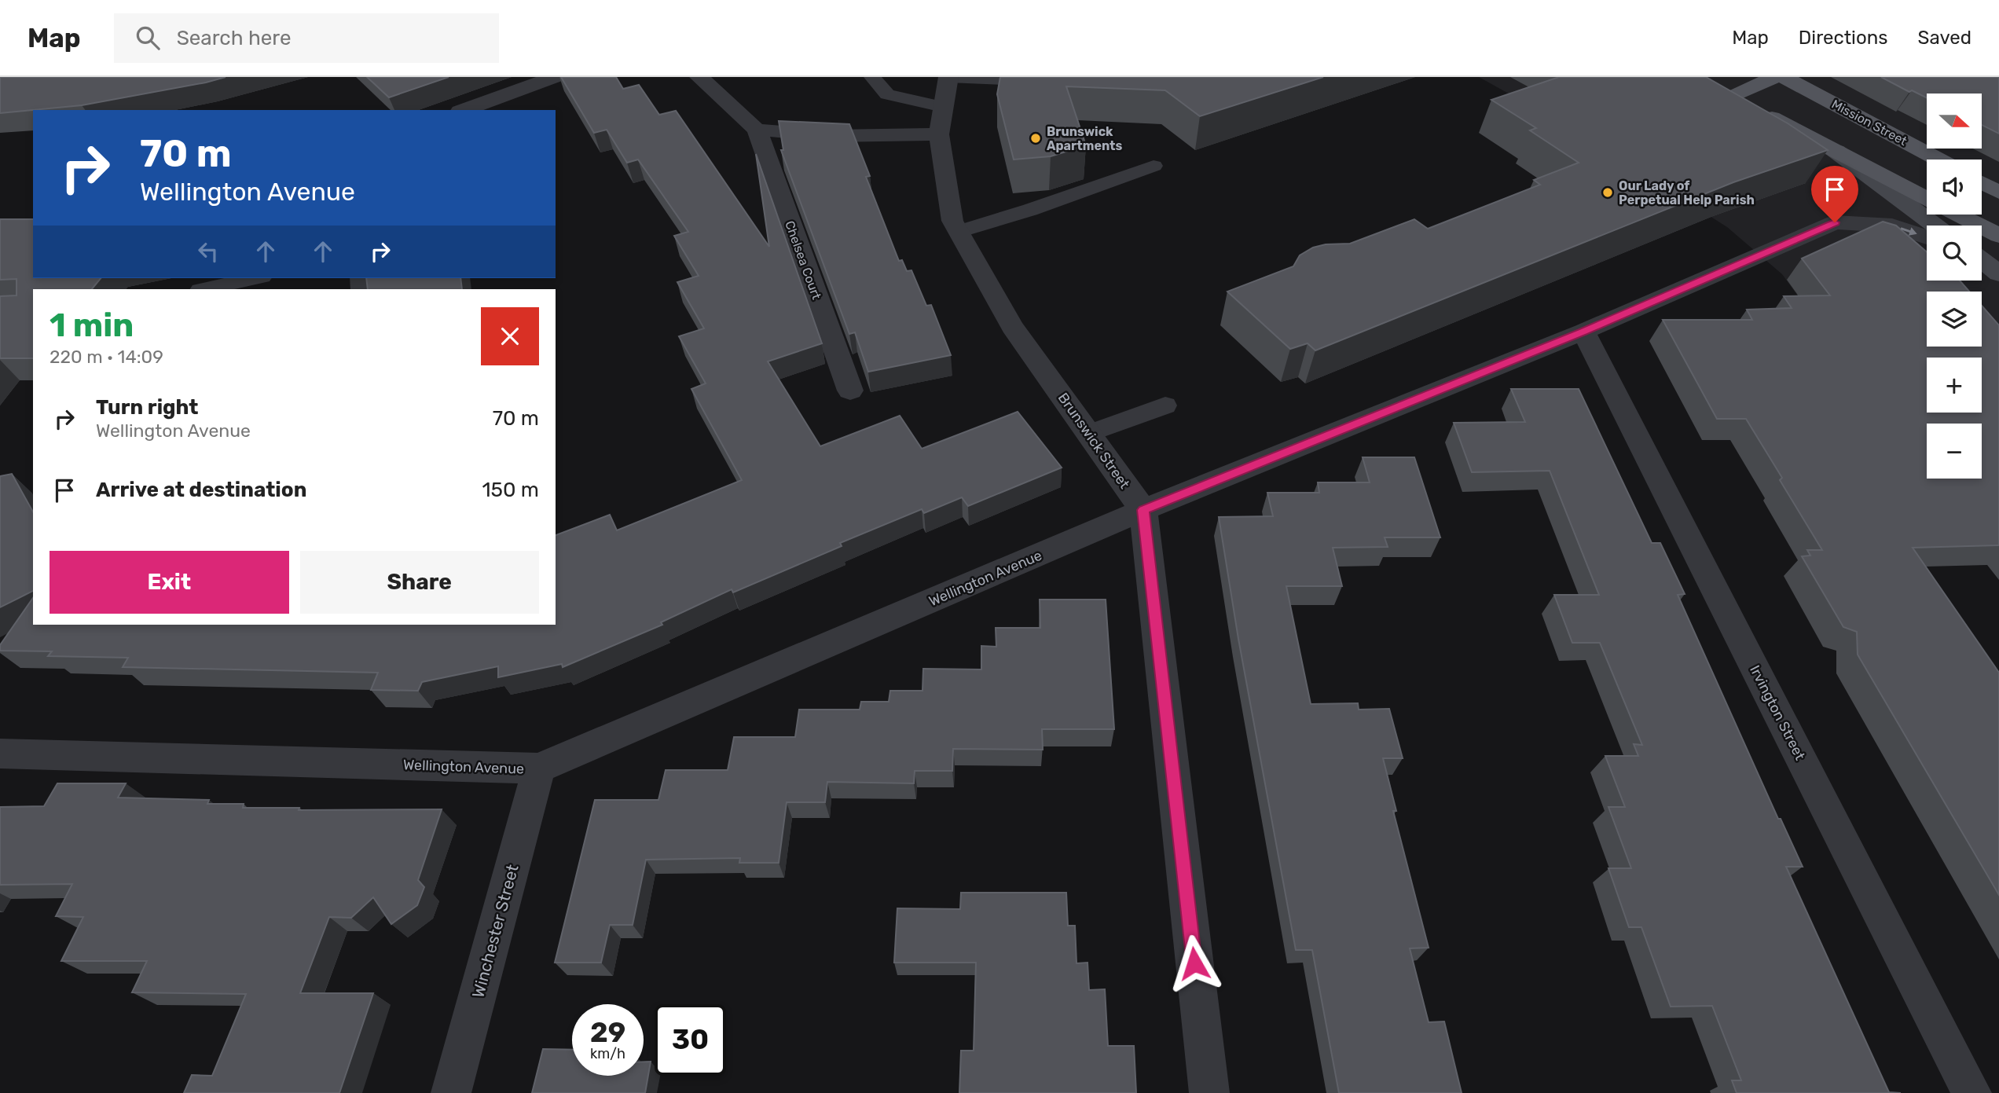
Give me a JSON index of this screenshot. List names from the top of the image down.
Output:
{
  "streets": {
    "main road": ["Mission Street"],
    "street": [
      "Chelsea Court",
      "Brunswick Street",
      "Wellington Avenue",
      "Irvington Street",
      "Winchester Street"
    ]
  },
  "crossings": [
    ["Brunswick Street", "Wellington Avenue"],
    ["Wellington Avenue", "Irvington Street"],
    ["Wellington Avenue", "Winchester Street"]
  ],
  "places": ["Brunswick Apartments", "Our Lady of Perpetual Help Parish"],
  "north": "right",
  "page": {
    "header": "Map",
    "search": "Search here",
    "nav": ["Map", "Directions", "Saved"],
    "map_buttons": ["+", "−"],
    "turn": ["70 m", "Wellington Avenue"],
    "heading": ["1 min", "220 m · 14:09"],
    "list": [
      {
        "name": "Turn right",
        "note": "Wellington Avenue",
        "value": "70 m"
      },
      {
        "name": "Arrive at destination",
        "value": "150 m"
      }
    ],
    "buttons": ["Exit", "Share"],
    "speed": "29 km/h",
    "limit": "30"
  }
}
